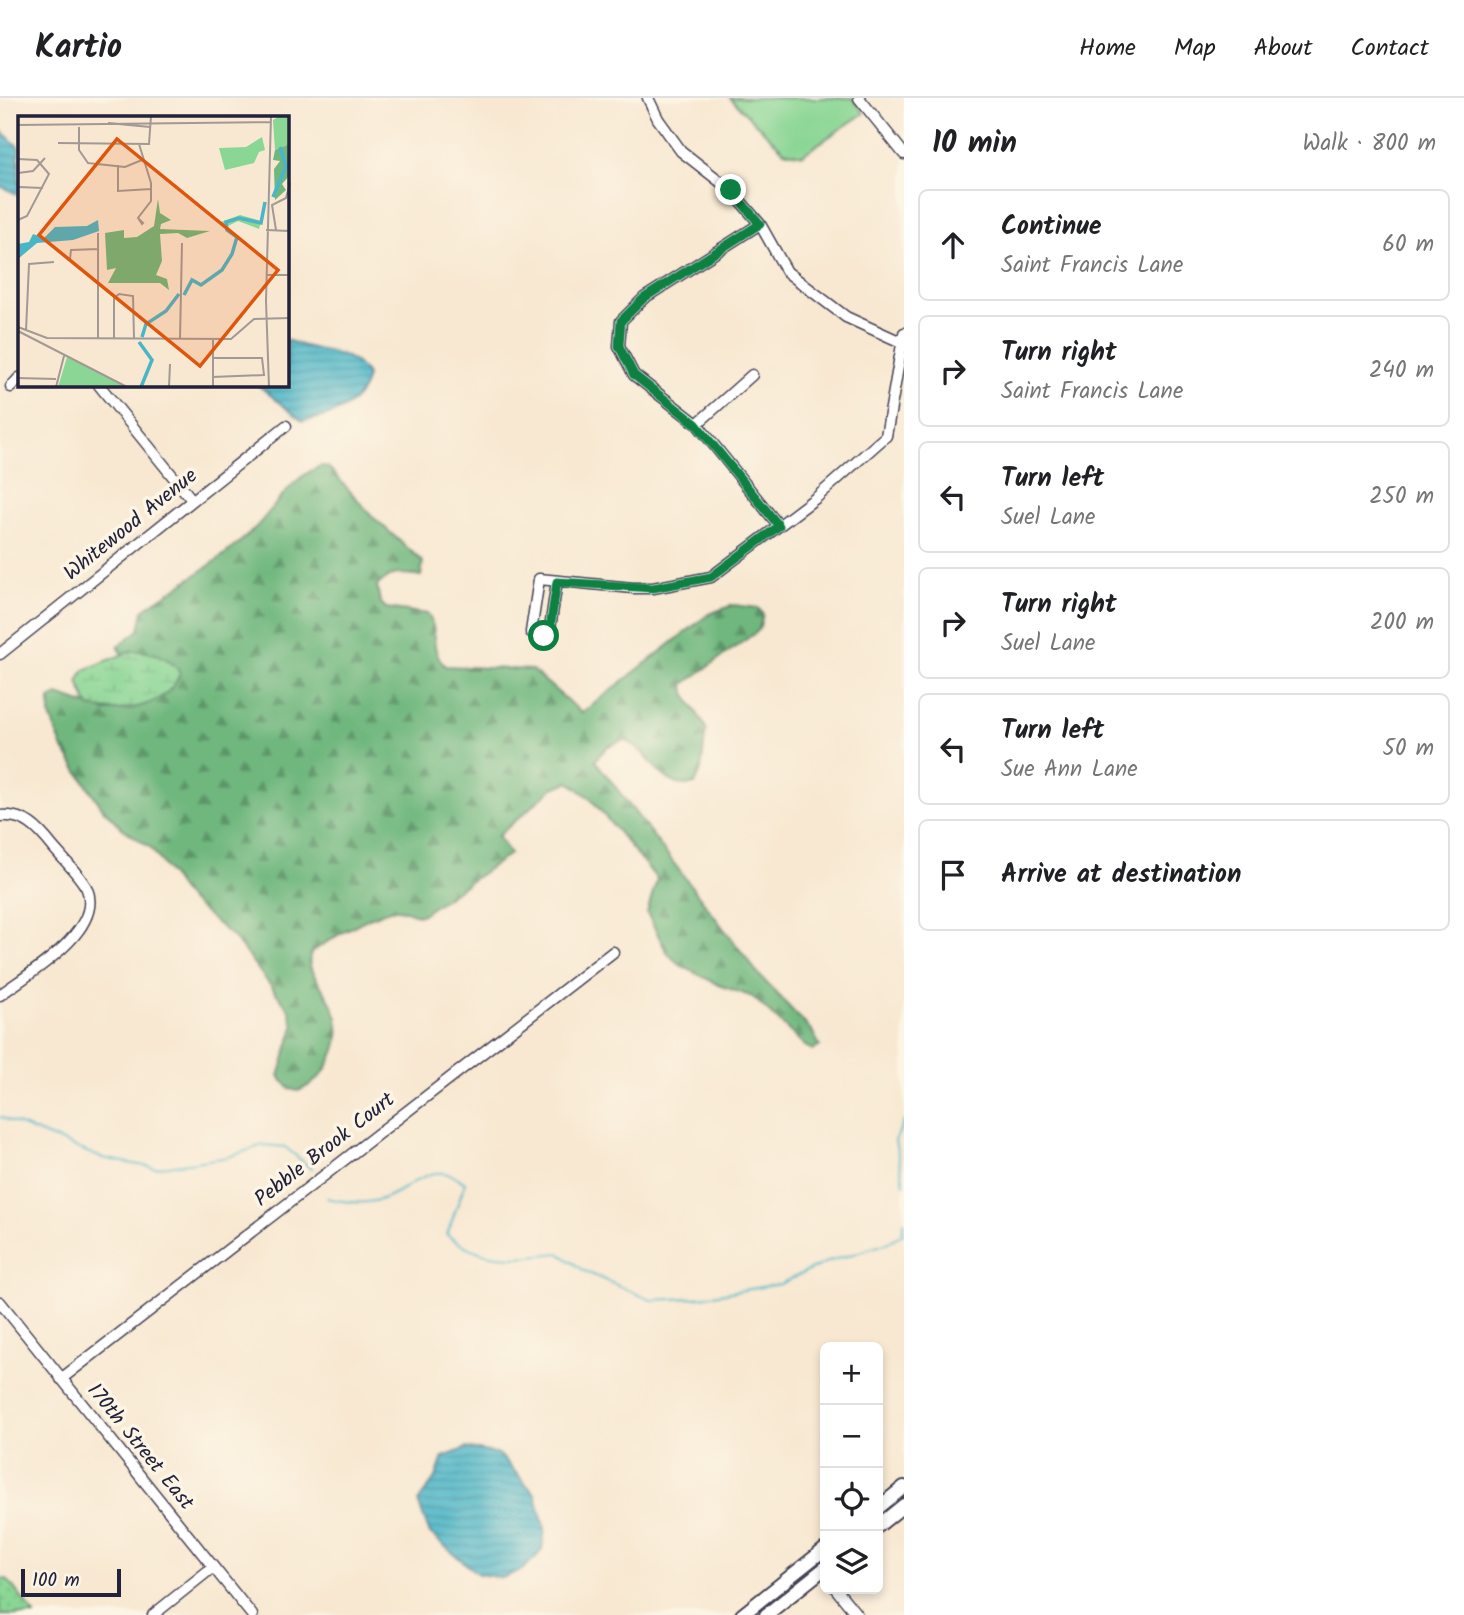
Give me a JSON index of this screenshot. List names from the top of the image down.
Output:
{
  "streets": {
    "street": ["Whitewood Avenue", "Pebble Brook Court", "170th Street East"]
  },
  "crossings": [
    ["Pebble Brook Court", "170th Street East"]
  ],
  "scale_bar": "100 m",
  "page": {
    "header": "Kartio",
    "nav": [
      "Home",
      "Map",
      "About",
      "Contact"
    ],
    "heading": ["10 min", "Walk · 800 m"],
    "list": [
      ["Continue", "Saint Francis Lane", "60 m"],
      ["Turn right", "Saint Francis Lane", "240 m"],
      ["Turn left", "Suel Lane", "250 m"],
      ["Turn right", "Suel Lane", "200 m"],
      ["Turn left", "Sue Ann Lane", "50 m"],
      "Arrive at destination"
    ],
    "map_buttons": ["+", "−"],
    "scale": "100 m"
  }
}
